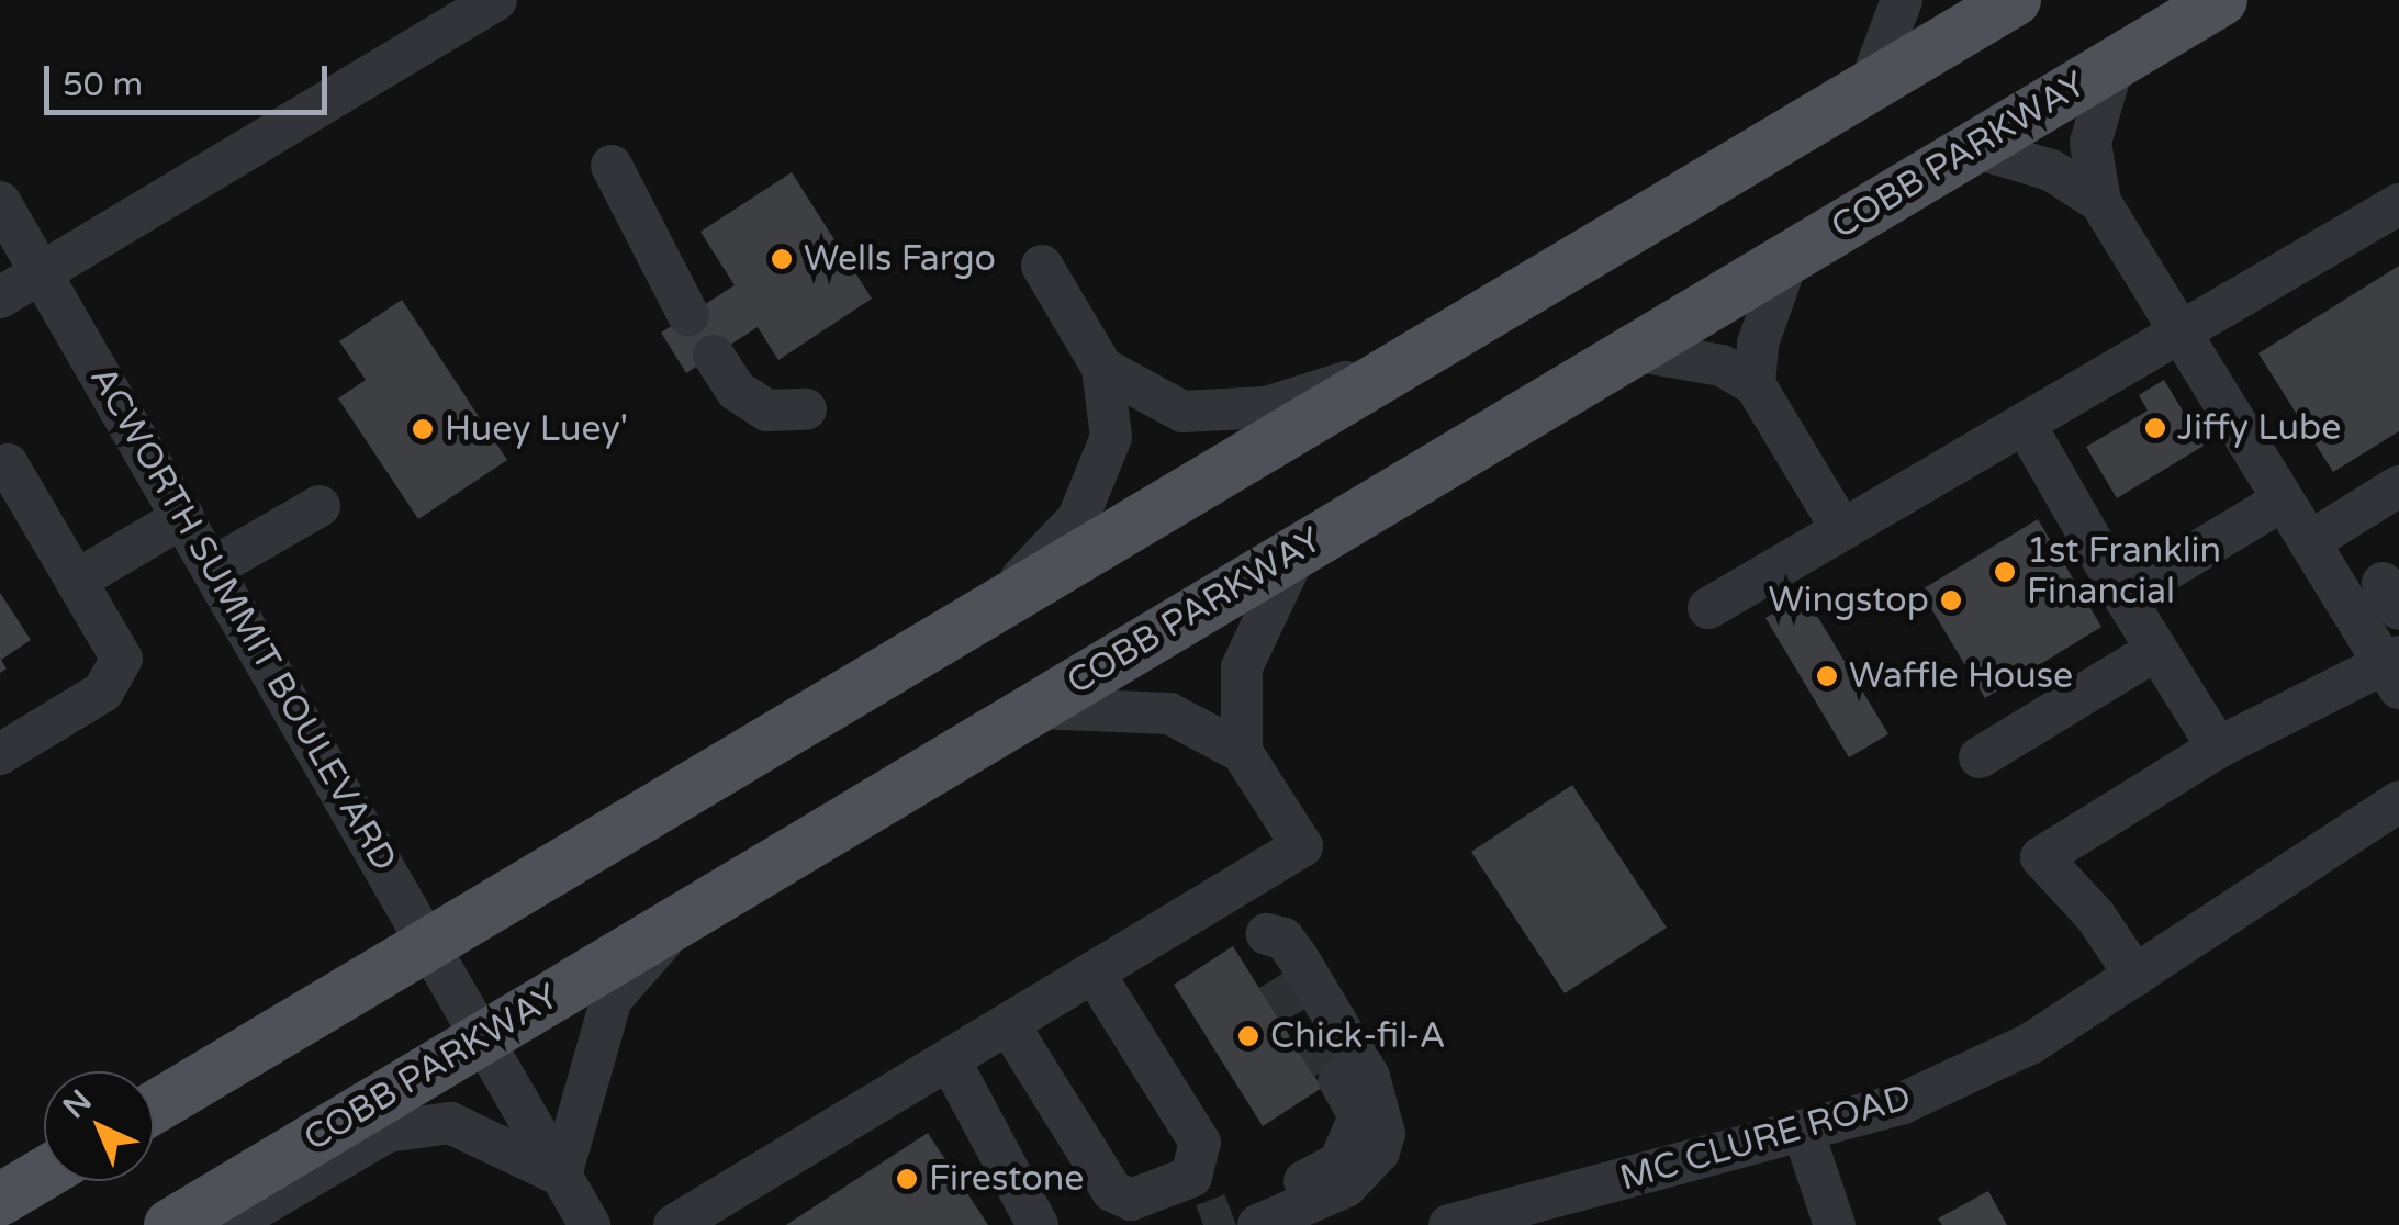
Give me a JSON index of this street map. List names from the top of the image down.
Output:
{
  "streets": {
    "main road": ["COBB PARKWAY"],
    "street": ["ACWORTH SUMMIT BOULEVARD", "MC CLURE ROAD"]
  },
  "crossings": [
    ["COBB PARKWAY", "ACWORTH SUMMIT BOULEVARD"]
  ],
  "places": [
    "Wells Fargo",
    "Jiffy Lube",
    "Huey Luey'",
    "1st Franklin Financial",
    "Wingstop",
    "Waffle House",
    "Chick-fil-A",
    "Firestone"
  ],
  "scale_bar": "50 m",
  "north": "top left"
}
